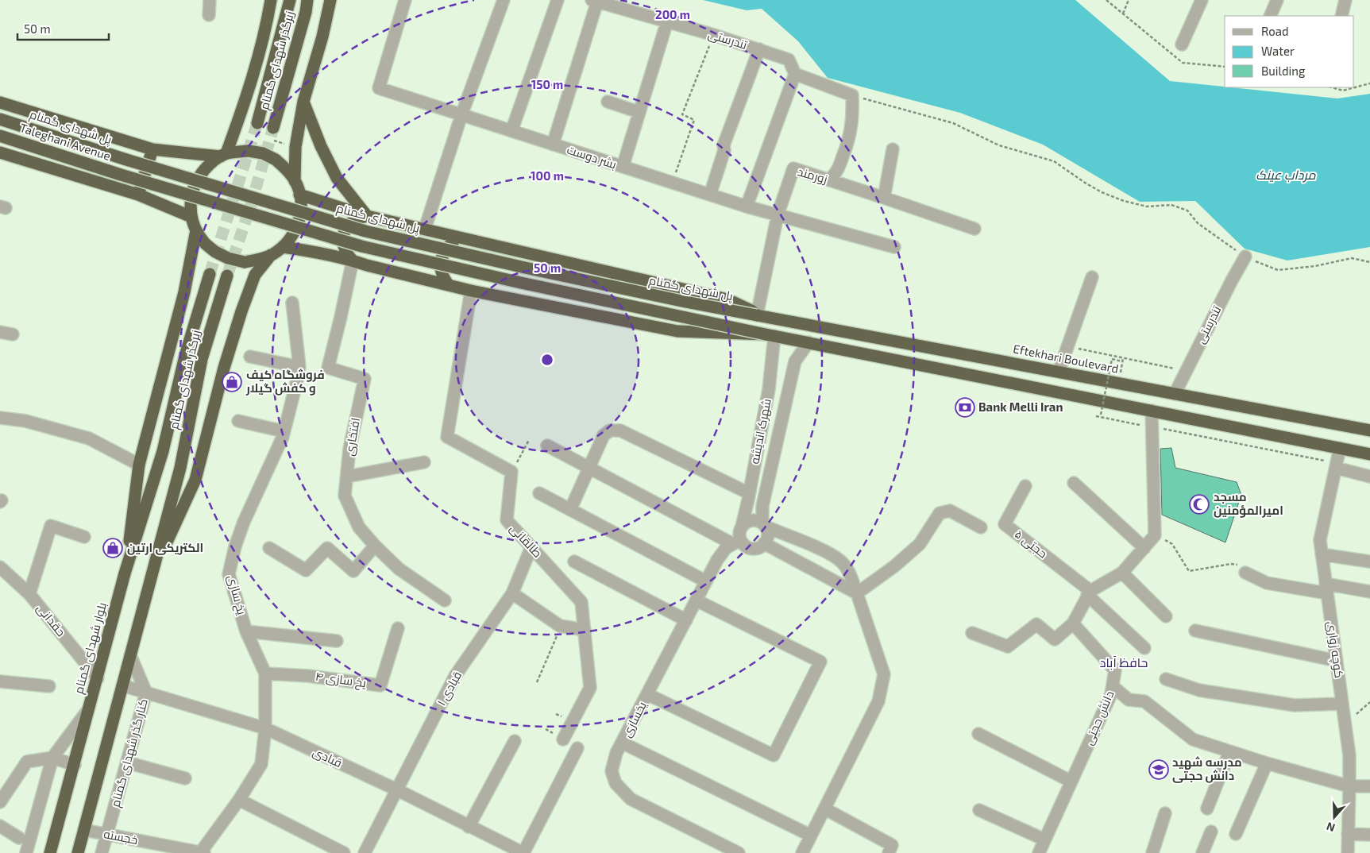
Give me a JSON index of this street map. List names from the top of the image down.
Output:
{
  "streets": {
    "highway": [
      "زیرگذر شهدای گمنام",
      "پل شهدای گمنام",
      "Eftekhari Boulevard",
      "بلوار شهدای گمنام"
    ],
    "street": [
      "تندرستی",
      "بشر دوست",
      "زورمند",
      "شهرک اندیشه",
      "افتخاری",
      "طالقانی",
      "حجتی ۵",
      "یخ سازی",
      "حقدانی",
      "کوچه زواری",
      "یخ سازی ۴",
      "قبادی ۱",
      "دانش حجتی",
      "یخسازی",
      "کنار گذر شهدای گمنام",
      "قبادی",
      "خجسته"
    ]
  },
  "crossings": [
    ["تندرستی", "Eftekhari Boulevard"],
    ["زیرگذر شهدای گمنام", "بلوار شهدای گمنام"],
    ["پل شهدای گمنام", "زورمند"],
    ["پل شهدای گمنام", "Eftekhari Boulevard"],
    ["بشر دوست", "زورمند"],
    ["زورمند", "Eftekhari Boulevard"],
    ["شهرک اندیشه", "یخسازی"],
    ["طالقانی", "قبادی ۱"],
    ["یخ سازی", "یخ سازی ۴"],
    ["یخ سازی", "قبادی"],
    ["یخ سازی", "خجسته"],
    ["حقدانی", "بلوار شهدای گمنام"],
    ["قبادی ۱", "قبادی"],
    ["کنار گذر شهدای گمنام", "قبادی"],
    ["کنار گذر شهدای گمنام", "خجسته"]
  ],
  "districts": ["حافظ آباد"],
  "water": ["مرداب عینک"],
  "places": {
    "shop": ["فروشگاه کیف و کفش گیلار", "الکتریکی ارتین"],
    "bank": ["Bank Melli Iran"],
    "mosque": ["مسجد امیرالمؤمنین"],
    "school or university": ["مدرسه شهید دانش حجتی"]
  },
  "legend": ["Road", "Water", "Building"],
  "scale_bar": "50 m",
  "north": "bottom",
  "rings": [
    "200 m",
    "150 m",
    "100 m",
    "50 m"
  ]
}
